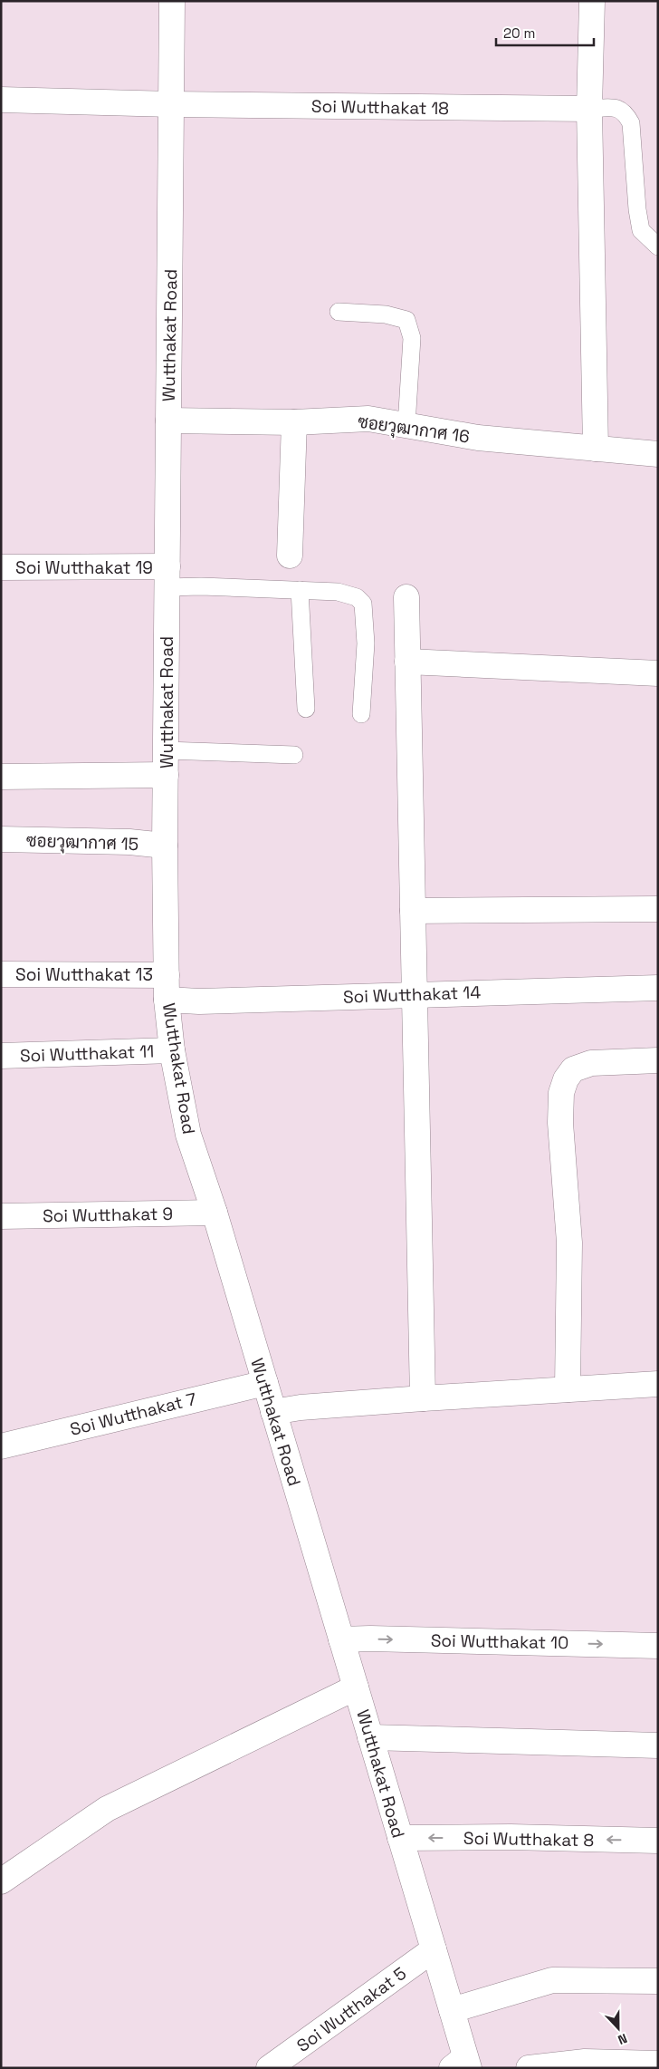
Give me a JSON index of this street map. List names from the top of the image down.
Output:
{
  "streets": {
    "street": [
      "Soi Wutthakat 18",
      "Wutthakat Road",
      "ซอยวุฒากาศ 16",
      "Soi Wutthakat 19",
      "ซอยวุฒากาศ 15",
      "Soi Wutthakat 13",
      "Soi Wutthakat 14",
      "Soi Wutthakat 11",
      "Soi Wutthakat 9",
      "Soi Wutthakat 7",
      "Soi Wutthakat 10",
      "Soi Wutthakat 8",
      "Soi Wutthakat 5"
    ]
  },
  "crossings": [
    ["Soi Wutthakat 18", "Wutthakat Road"],
    ["Wutthakat Road", "ซอยวุฒากาศ 16"],
    ["Wutthakat Road", "Soi Wutthakat 19"],
    ["Wutthakat Road", "ซอยวุฒากาศ 15"],
    ["Wutthakat Road", "Soi Wutthakat 13"],
    ["Wutthakat Road", "Soi Wutthakat 14"],
    ["Wutthakat Road", "Soi Wutthakat 11"],
    ["Wutthakat Road", "Soi Wutthakat 9"],
    ["Wutthakat Road", "Soi Wutthakat 7"],
    ["Wutthakat Road", "Soi Wutthakat 10"],
    ["Wutthakat Road", "Soi Wutthakat 8"],
    ["Wutthakat Road", "Soi Wutthakat 5"]
  ],
  "scale_bar": "20 m",
  "north": "bottom"
}
